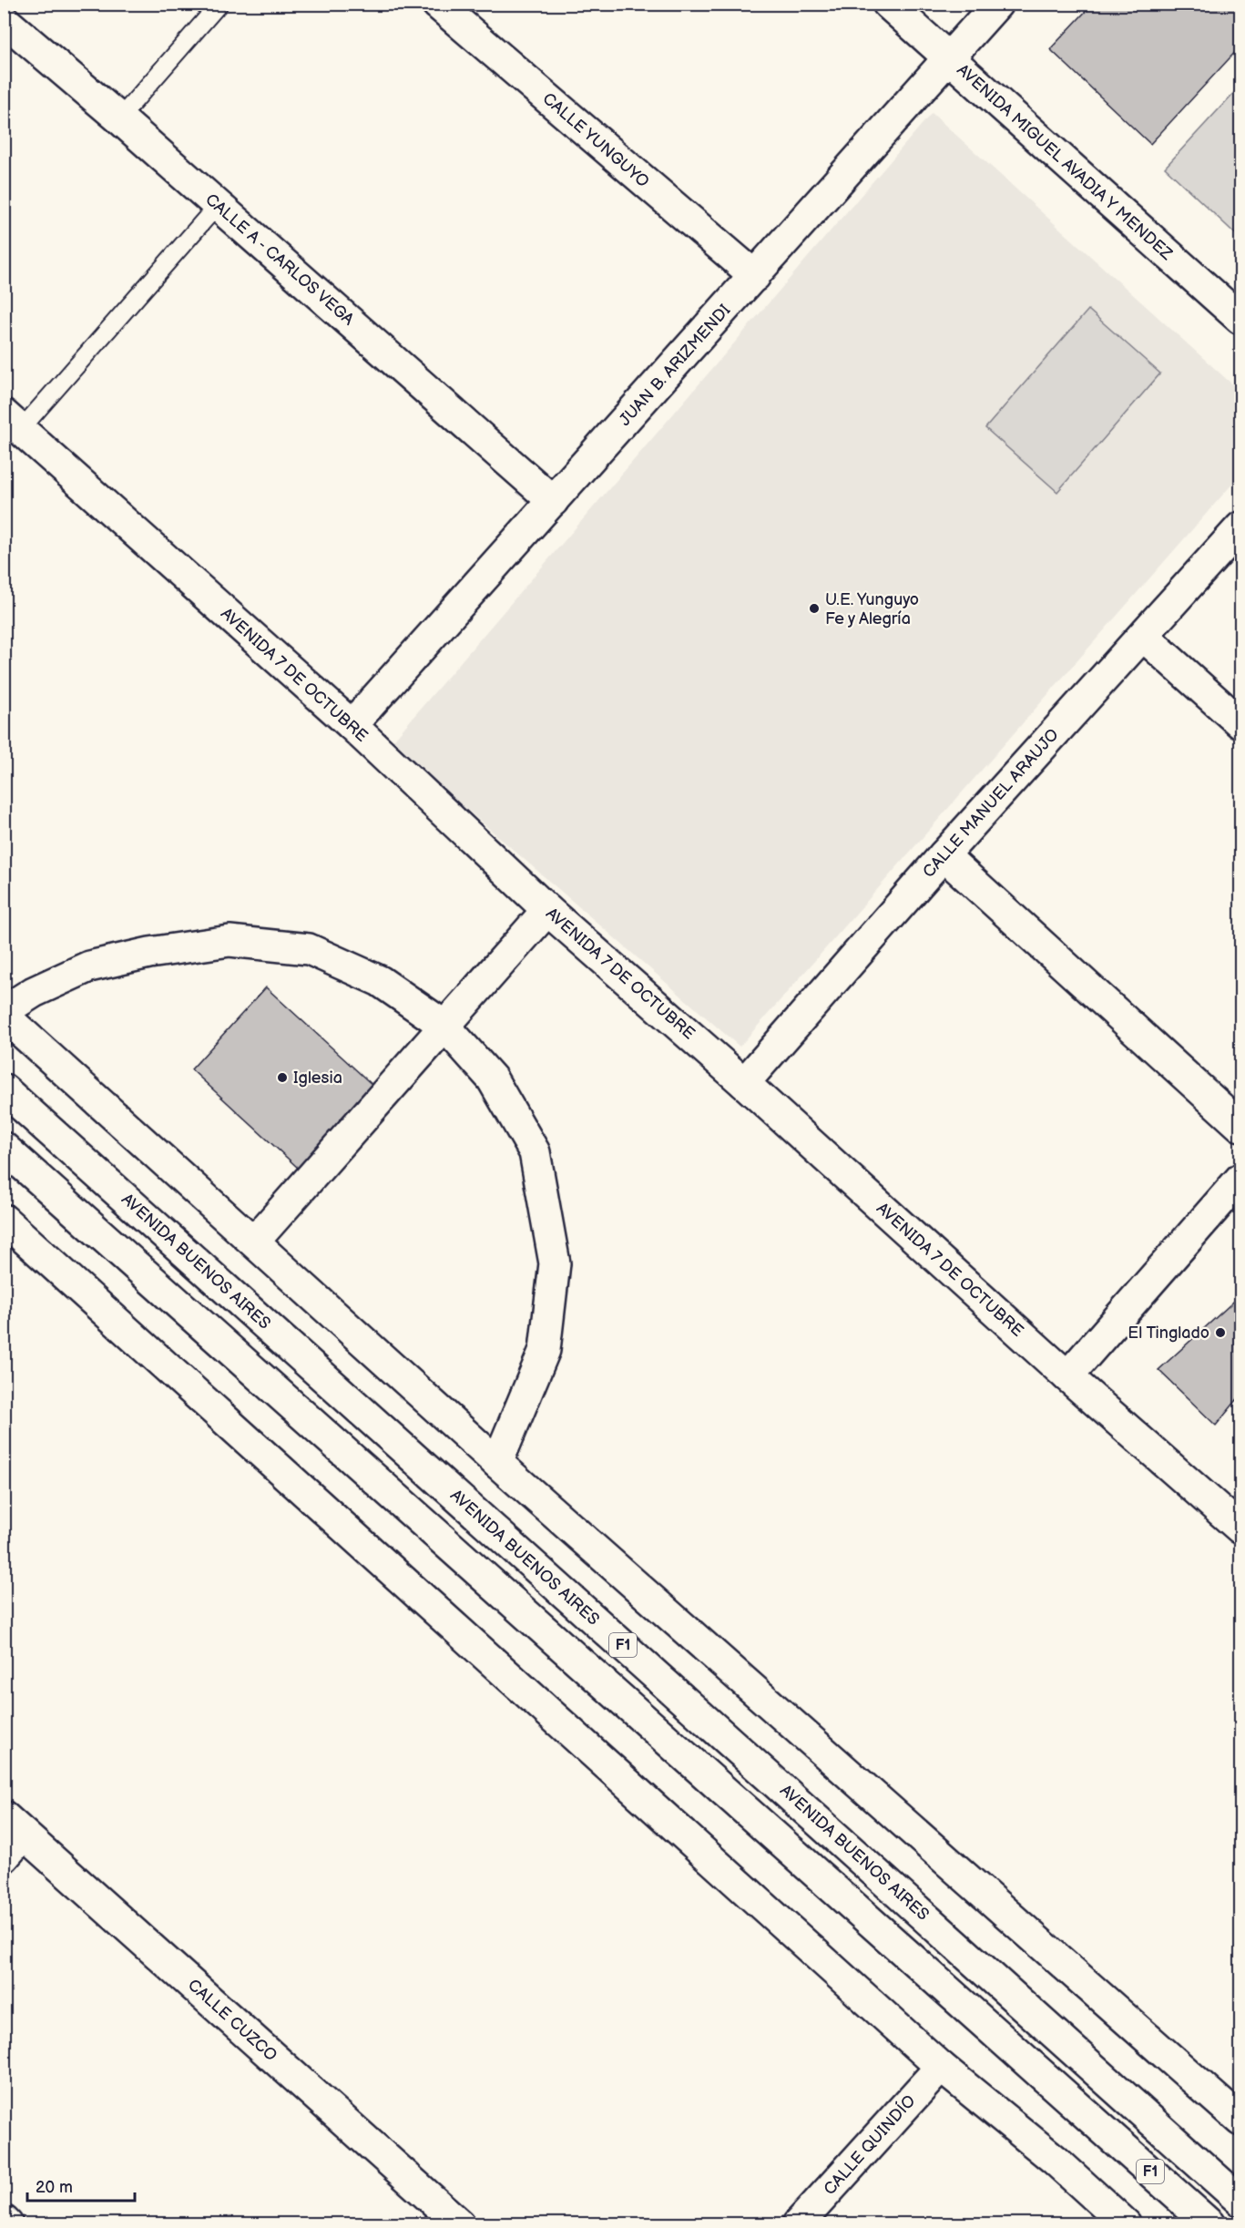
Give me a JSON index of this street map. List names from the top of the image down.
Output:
{
  "streets": {
    "main road": [
      "CALLE YUNGUYO",
      "AVENIDA MIGUEL AVADIA Y MENDEZ",
      "CALLE A - CARLOS VEGA",
      "JUAN B. ARIZMENDI",
      "AVENIDA 7 DE OCTUBRE",
      "CALLE MANUEL ARAUJO",
      "AVENIDA BUENOS AIRES",
      "F1",
      "CALLE CUZCO",
      "CALLE QUINDÍO"
    ]
  },
  "crossings": [
    ["CALLE YUNGUYO", "JUAN B. ARIZMENDI"],
    ["AVENIDA MIGUEL AVADIA Y MENDEZ", "JUAN B. ARIZMENDI"],
    ["CALLE A - CARLOS VEGA", "JUAN B. ARIZMENDI"],
    ["JUAN B. ARIZMENDI", "AVENIDA 7 DE OCTUBRE"],
    ["AVENIDA 7 DE OCTUBRE", "CALLE MANUEL ARAUJO"]
  ],
  "places": ["U.E. Yunguyo Fe y Alegría", "Iglesia", "El Tinglado"],
  "scale_bar": "20 m"
}
